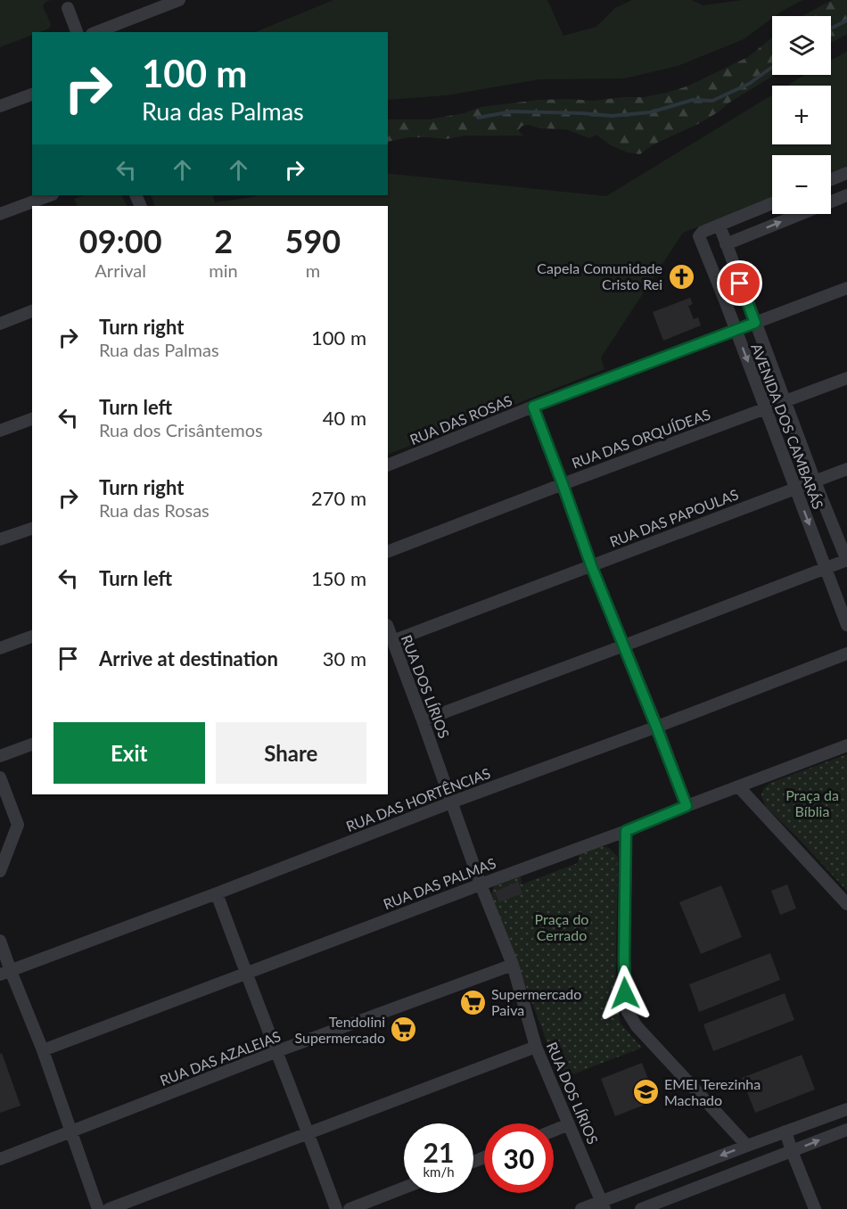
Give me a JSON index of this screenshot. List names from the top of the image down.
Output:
{
  "streets": {
    "street": [
      "RUA DAS ROSAS",
      "AVENIDA DOS CAMBARÁS",
      "RUA DAS ORQUÍDEAS",
      "RUA DAS PAPOULAS",
      "RUA DOS LÍRIOS",
      "RUA DAS HORTÊNCIAS",
      "RUA DAS PALMAS",
      "RUA DAS AZALEIAS"
    ]
  },
  "crossings": [
    ["RUA DAS ROSAS", "AVENIDA DOS CAMBARÁS"],
    ["AVENIDA DOS CAMBARÁS", "RUA DAS ORQUÍDEAS"],
    ["AVENIDA DOS CAMBARÁS", "RUA DAS PAPOULAS"],
    ["RUA DAS PAPOULAS", "RUA DOS LÍRIOS"],
    ["RUA DOS LÍRIOS", "RUA DAS HORTÊNCIAS"],
    ["RUA DOS LÍRIOS", "RUA DAS PALMAS"],
    ["RUA DOS LÍRIOS", "RUA DAS AZALEIAS"]
  ],
  "parks": ["Praça da Bíblia", "Praça do Cerrado"],
  "places": {
    "church": ["Capela Comunidade Cristo Rei"],
    "supermarket": ["Supermercado Paiva", "Tendolini Supermercado"],
    "school or university": ["EMEI Terezinha Machado"]
  },
  "page": {
    "map_buttons": ["+", "−"],
    "turn": ["100 m", "Rua das Palmas"],
    "eta": [
      "09:00",
      "Arrival",
      "2",
      "min",
      "590",
      "m"
    ],
    "list": [
      {
        "name": "Turn right",
        "note": "Rua das Palmas",
        "value": "100 m"
      },
      {
        "name": "Turn left",
        "note": "Rua dos Crisântemos",
        "value": "40 m"
      },
      {
        "name": "Turn right",
        "note": "Rua das Rosas",
        "value": "270 m"
      },
      {
        "name": "Turn left",
        "value": "150 m"
      },
      {
        "name": "Arrive at destination",
        "value": "30 m"
      }
    ],
    "buttons": ["Exit", "Share"],
    "speed": "21 km/h",
    "limit": "30"
  }
}
